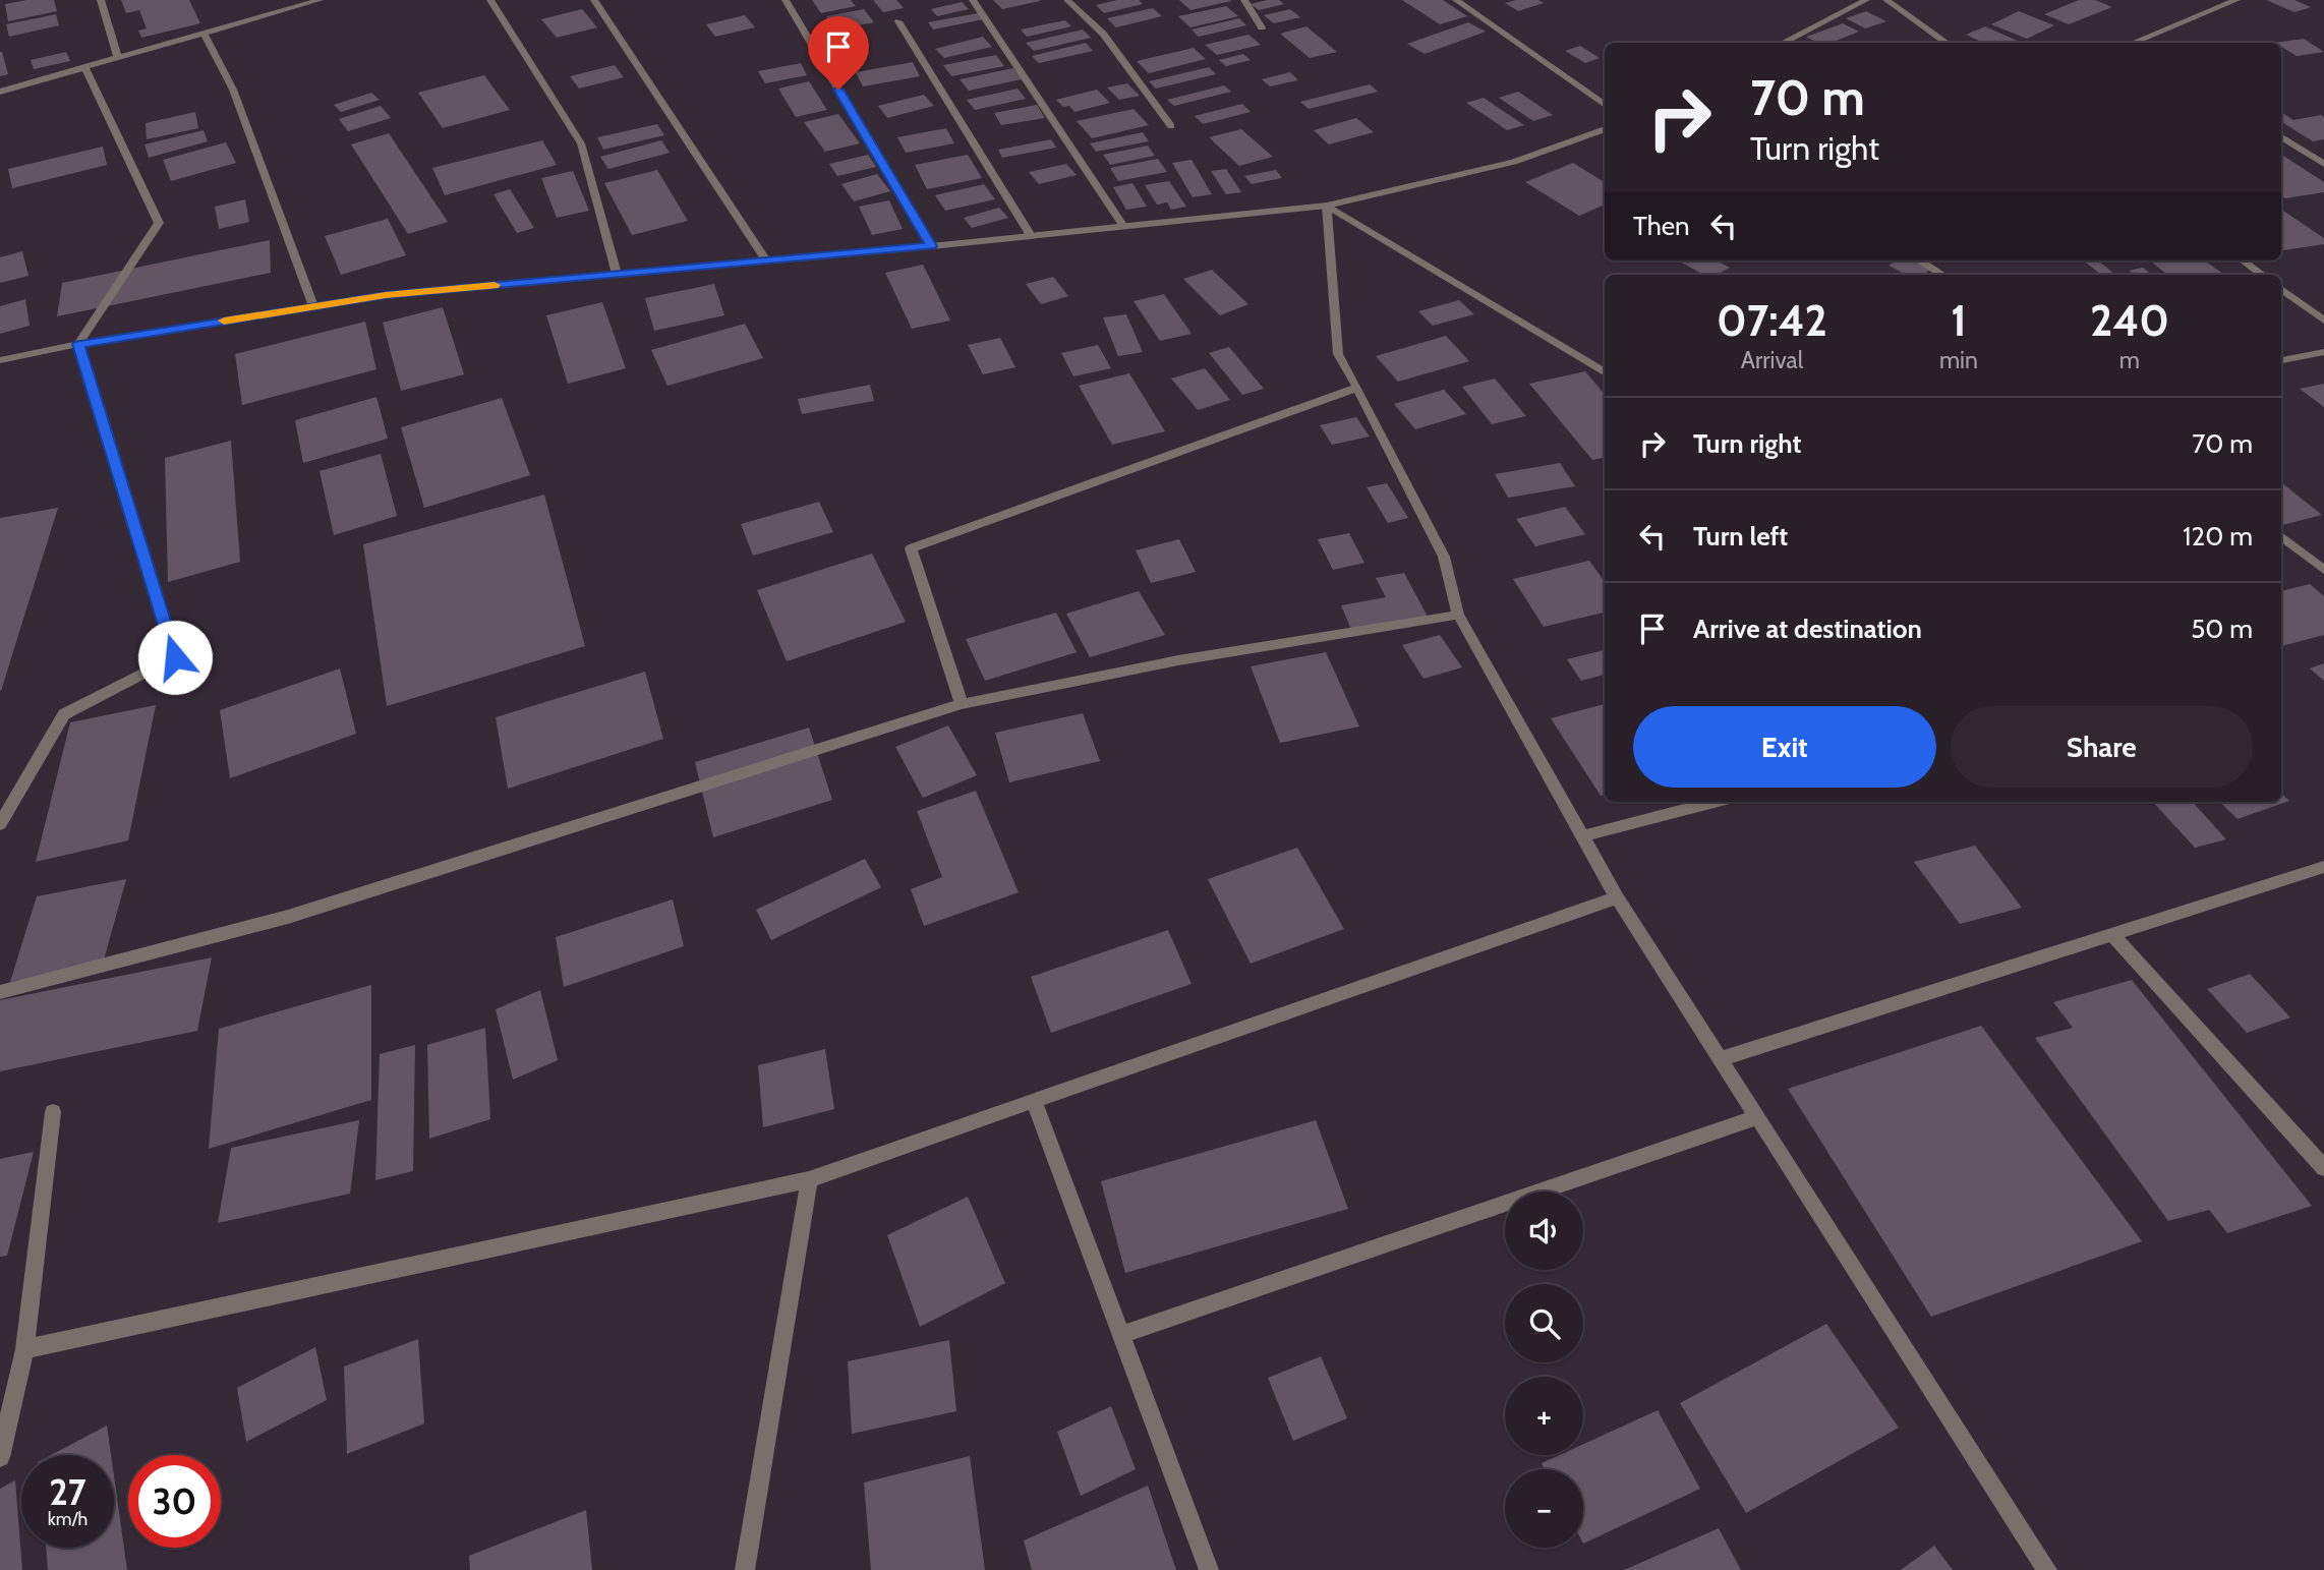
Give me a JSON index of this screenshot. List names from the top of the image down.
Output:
{
  "page": {
    "turn": ["70 m", "Turn right"],
    "then": "Then",
    "eta": [
      "07:42",
      "Arrival",
      "1",
      "min",
      "240",
      "m"
    ],
    "list": [
      {
        "name": "Turn right",
        "value": "70 m"
      },
      {
        "name": "Turn left",
        "value": "120 m"
      },
      {
        "name": "Arrive at destination",
        "value": "50 m"
      }
    ],
    "buttons": ["Exit", "Share"],
    "map_buttons": ["+", "−"],
    "speed": "27 km/h",
    "limit": "30"
  }
}
